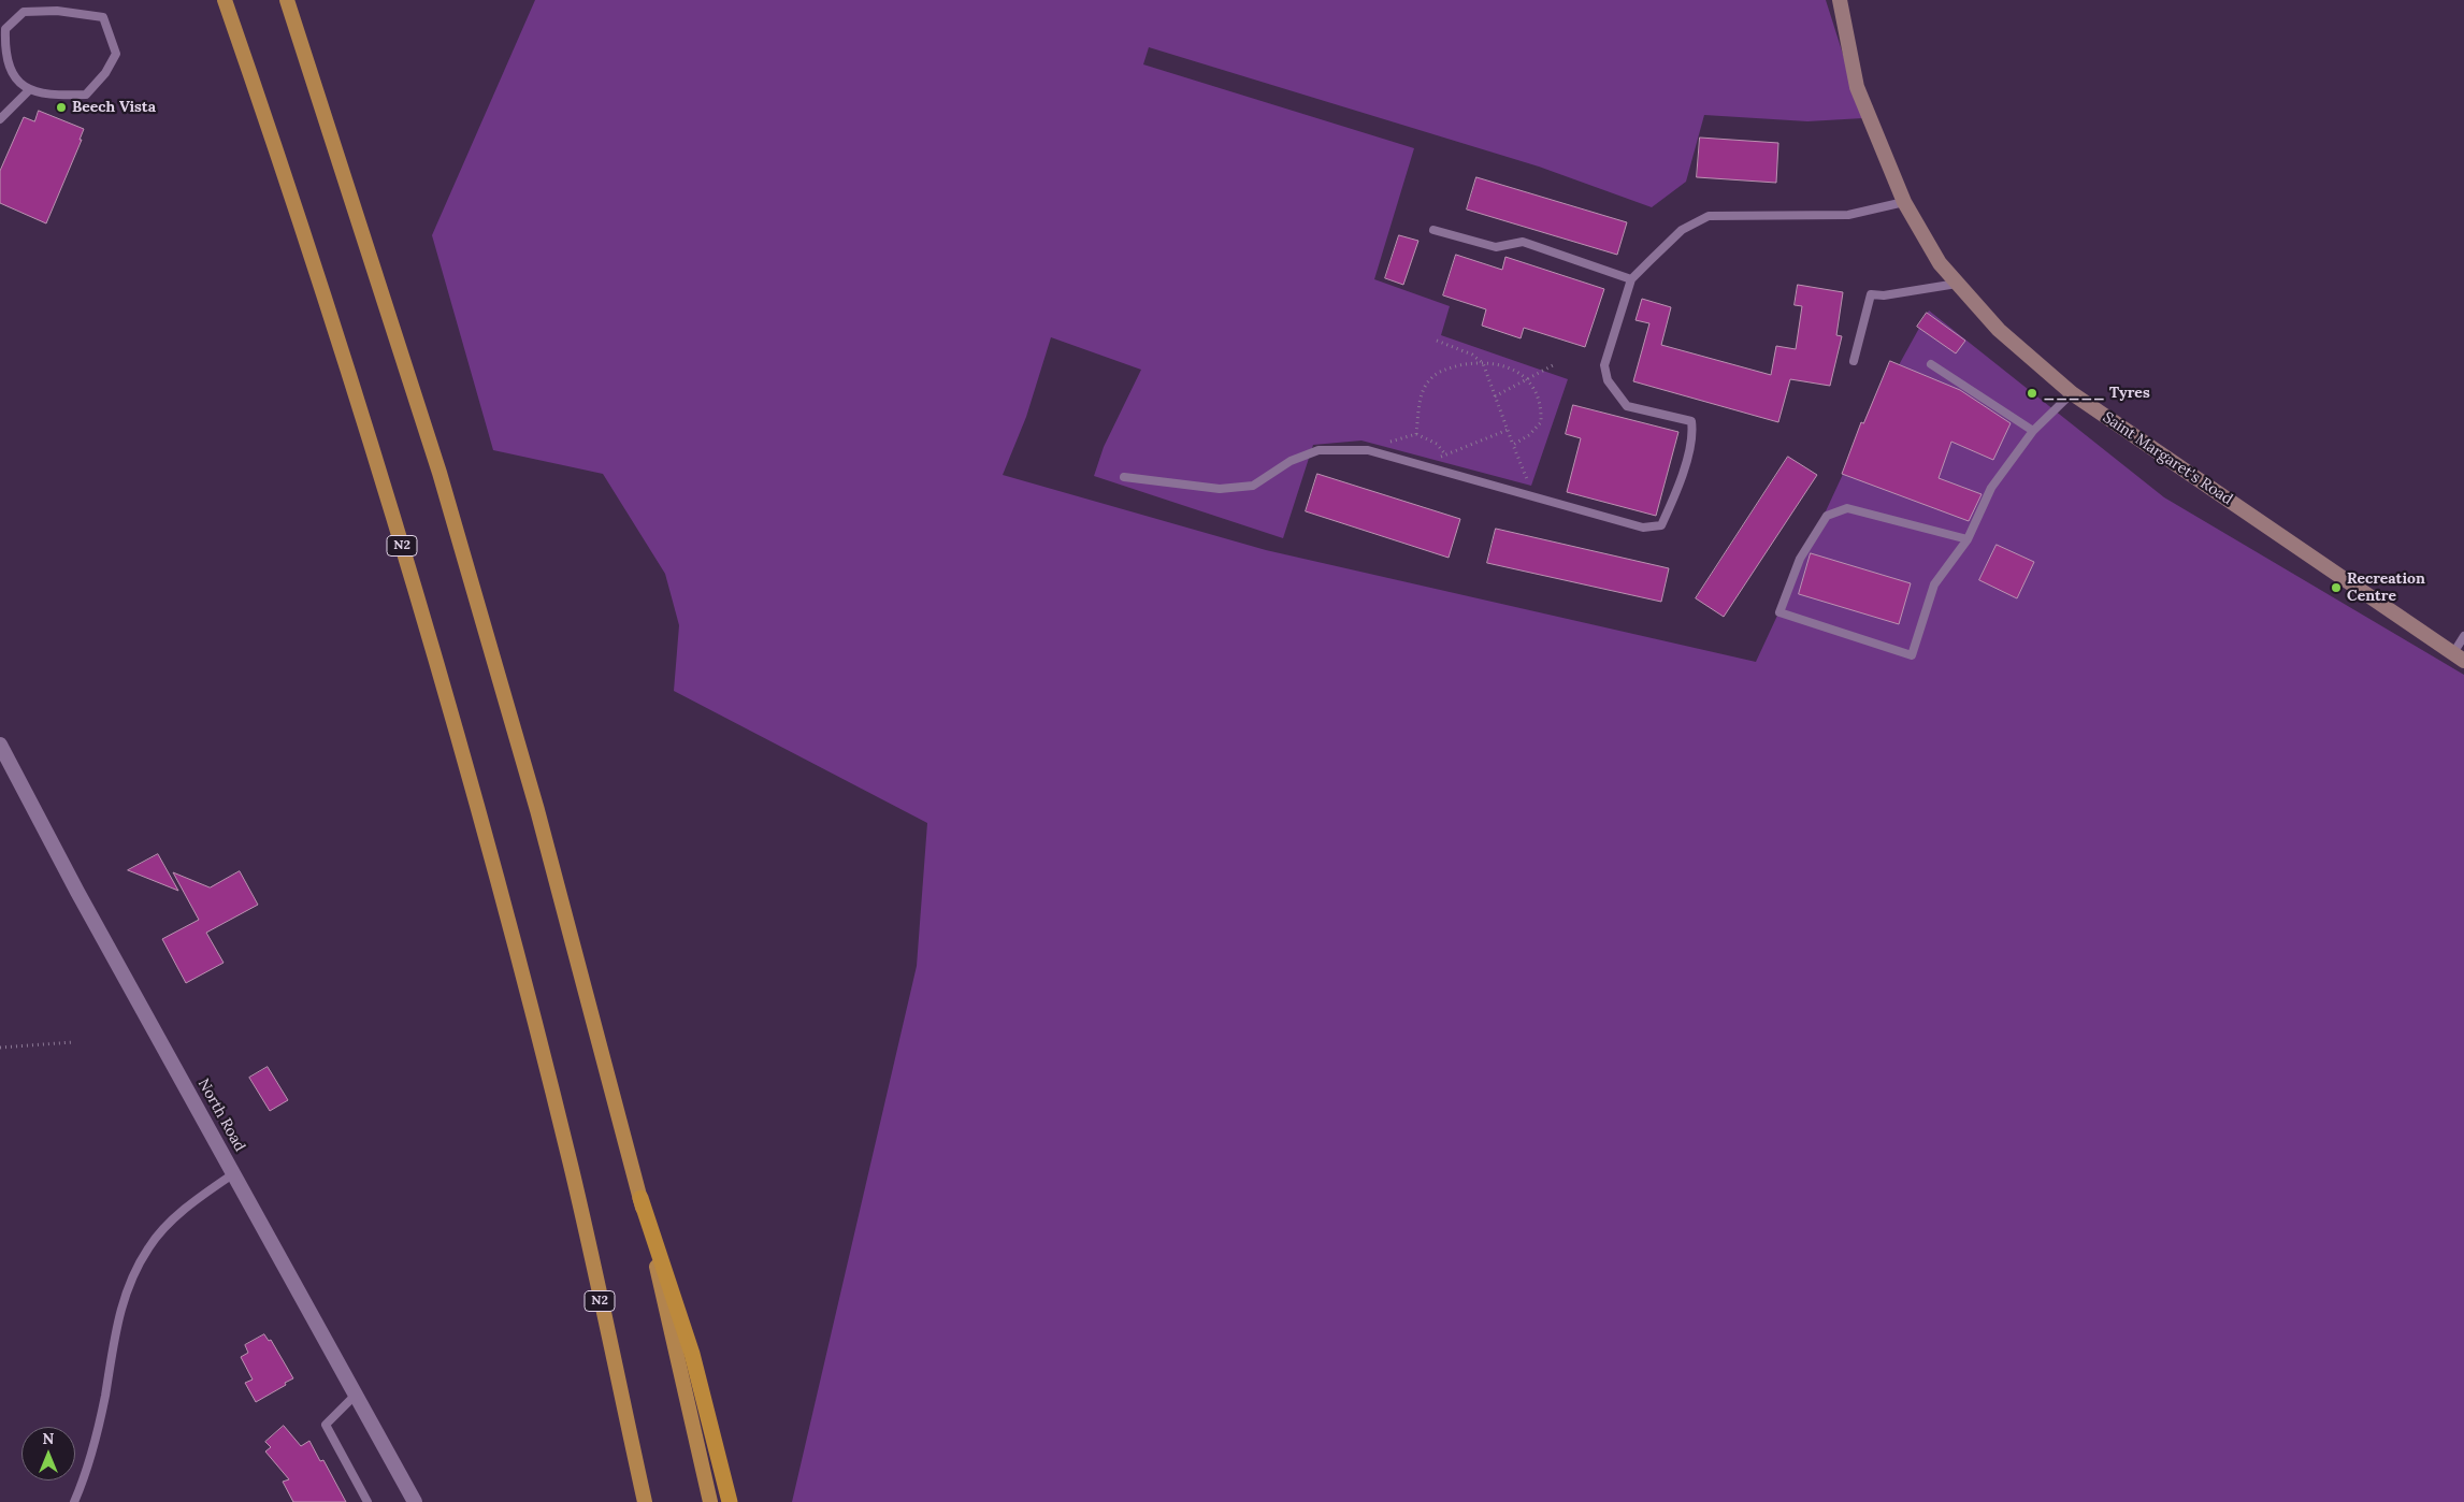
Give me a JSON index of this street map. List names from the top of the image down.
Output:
{
  "streets": {
    "highway": ["N2"],
    "main road": ["Saint Margaret's Road"],
    "street": ["North Road"]
  },
  "places": ["Beech Vista", "_____ Tyres", "Recreation Centre"],
  "north": "top"
}
